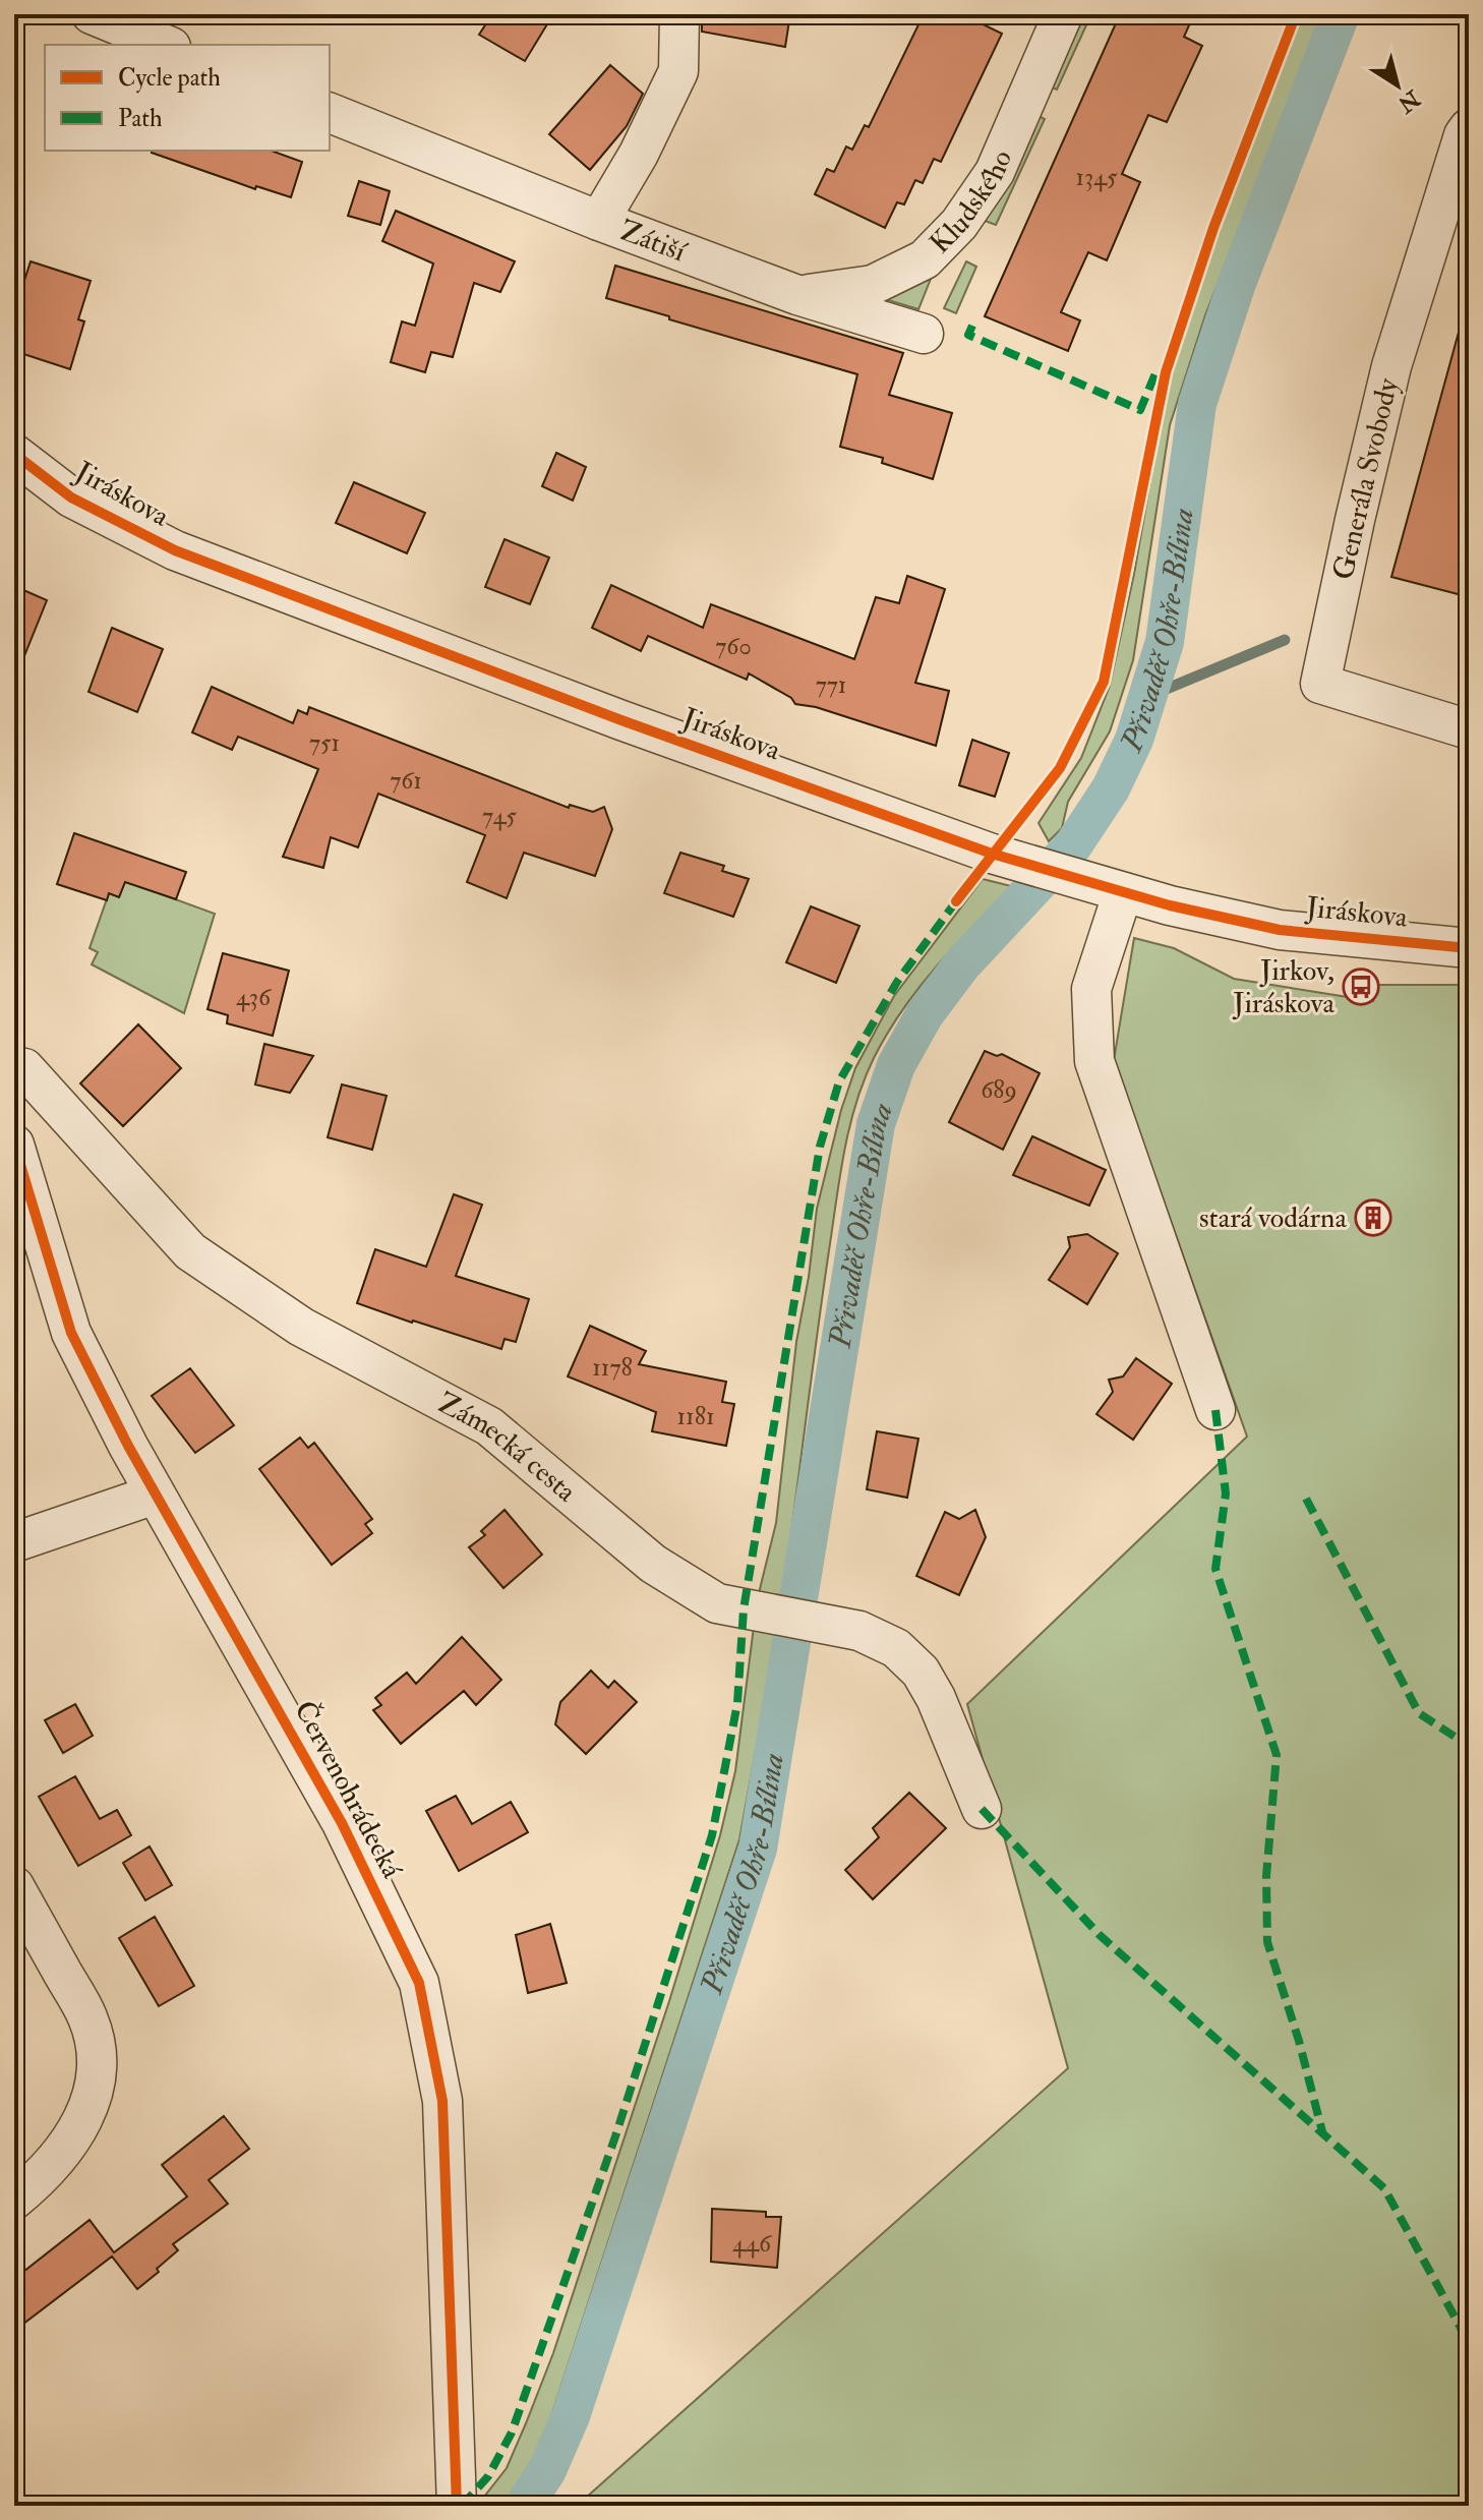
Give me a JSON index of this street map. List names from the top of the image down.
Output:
{
  "streets": {
    "street": [
      "Kludského",
      "Zátiší",
      "Generála Svobody",
      "Jiráskova",
      "Zámecká cesta",
      "Červenohrádecká"
    ]
  },
  "crossings": [
    ["Kludského", "Zátiší"]
  ],
  "water": ["Přivaděč Ohře-Bílina"],
  "places": {
    "bus stop": ["Jirkov, Jiráskova"],
    "building": ["stará vodárna"]
  },
  "house_numbers": [
    "1345",
    "760",
    "771",
    "751",
    "761",
    "745",
    "436",
    "689",
    "1178",
    "1181",
    "446"
  ],
  "legend": ["Cycle path", "Path"],
  "north": "bottom right"
}
